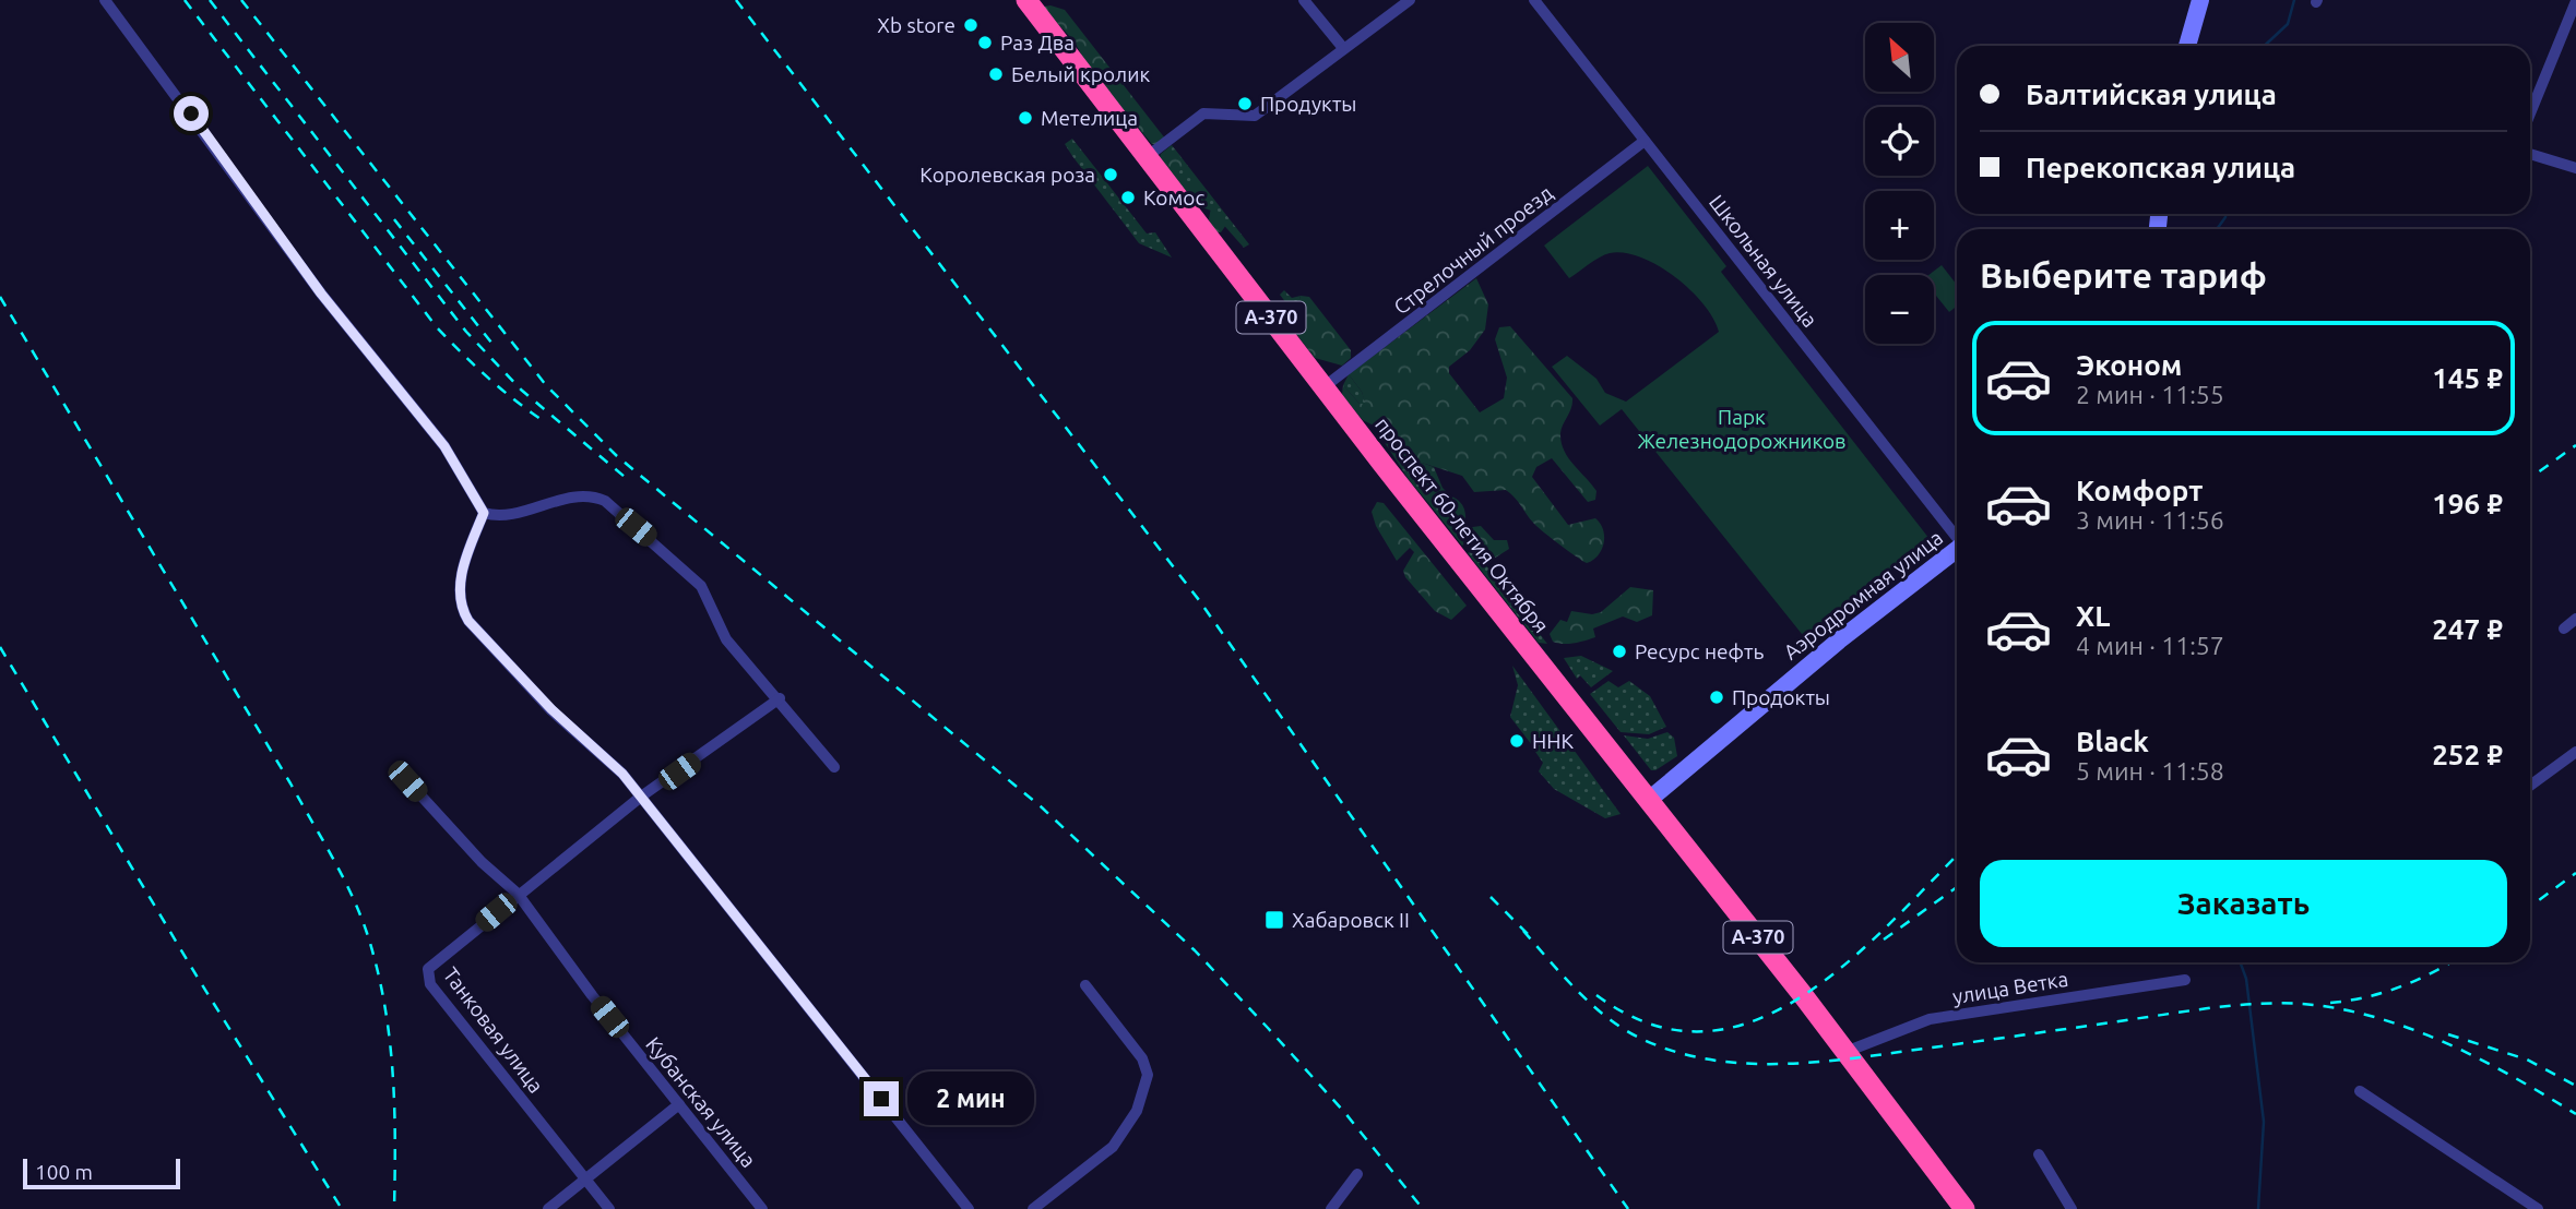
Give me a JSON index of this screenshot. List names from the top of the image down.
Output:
{
  "streets": {
    "highway": ["А-370", "проспект 60-летия Октября"],
    "street": [
      "Стрелочный проезд",
      "Школьная улица",
      "Аэродромная улица",
      "улица Ветка",
      "Танковая улица",
      "Кубанская улица"
    ]
  },
  "crossings": [
    ["Стрелочный проезд", "Школьная улица"],
    ["Стрелочный проезд", "проспект 60-летия Октября"],
    ["проспект 60-летия Октября", "Аэродромная улица"],
    ["проспект 60-летия Октября", "улица Ветка"],
    ["Танковая улица", "Кубанская улица"]
  ],
  "parks": ["Парк Железнодорожников"],
  "places": {
    "other": [
      "Xb store",
      "Раз Два",
      "Белый кролик",
      "Продукты",
      "Метелица",
      "Королевская роза",
      "Комос",
      "Ресурс нефть",
      "Продокты",
      "ННК"
    ],
    "transit": ["Хабаровск II"]
  },
  "scale_bar": "100 m",
  "north": "top left",
  "page": {
    "map_buttons": ["+", "−"],
    "banner": ["Балтийская улица", "Перекопская улица"],
    "heading": "Выберите тариф",
    "list": [
      {
        "name": "Эконом",
        "note": "2 мин · 11:55",
        "value": "145 ₽"
      },
      {
        "name": "Комфорт",
        "note": "3 мин · 11:56",
        "value": "196 ₽"
      },
      {
        "name": "XL",
        "note": "4 мин · 11:57",
        "value": "247 ₽"
      },
      {
        "name": "Black",
        "note": "5 мин · 11:58",
        "value": "252 ₽"
      }
    ],
    "buttons": "Заказать",
    "bubble": "2 мин",
    "scale": "100 m"
  }
}
